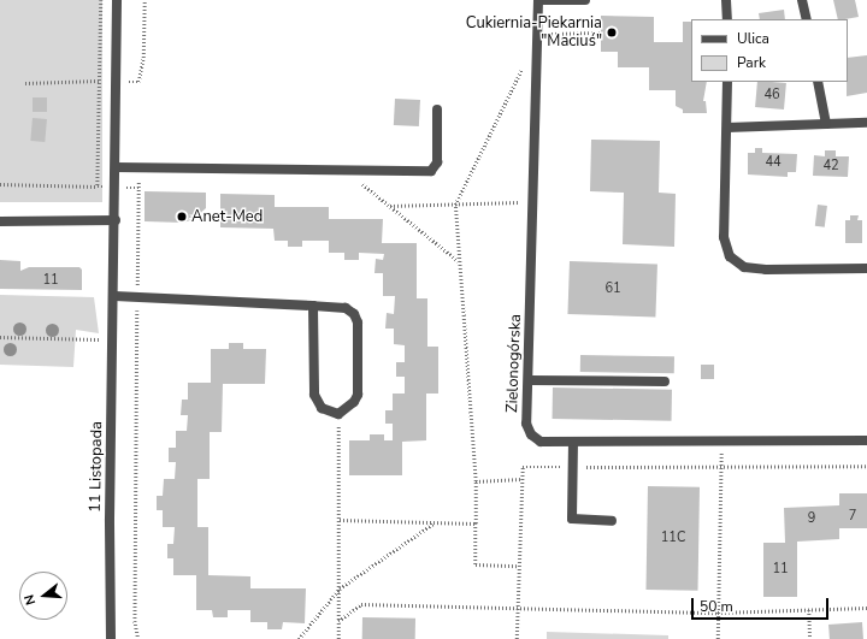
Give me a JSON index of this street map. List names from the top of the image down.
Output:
{
  "streets": {
    "street": ["Zielonogórska", "11 Listopada"]
  },
  "places": ["Cukiernia-Piekarnia \"Maciuś\"", "Anet-Med"],
  "house_numbers": [
    "46",
    "44",
    "42",
    "11",
    "61",
    "7",
    "9",
    "11C",
    "11"
  ],
  "legend": ["Ulica", "Park"],
  "scale_bar": "50 m",
  "north": "left"
}
